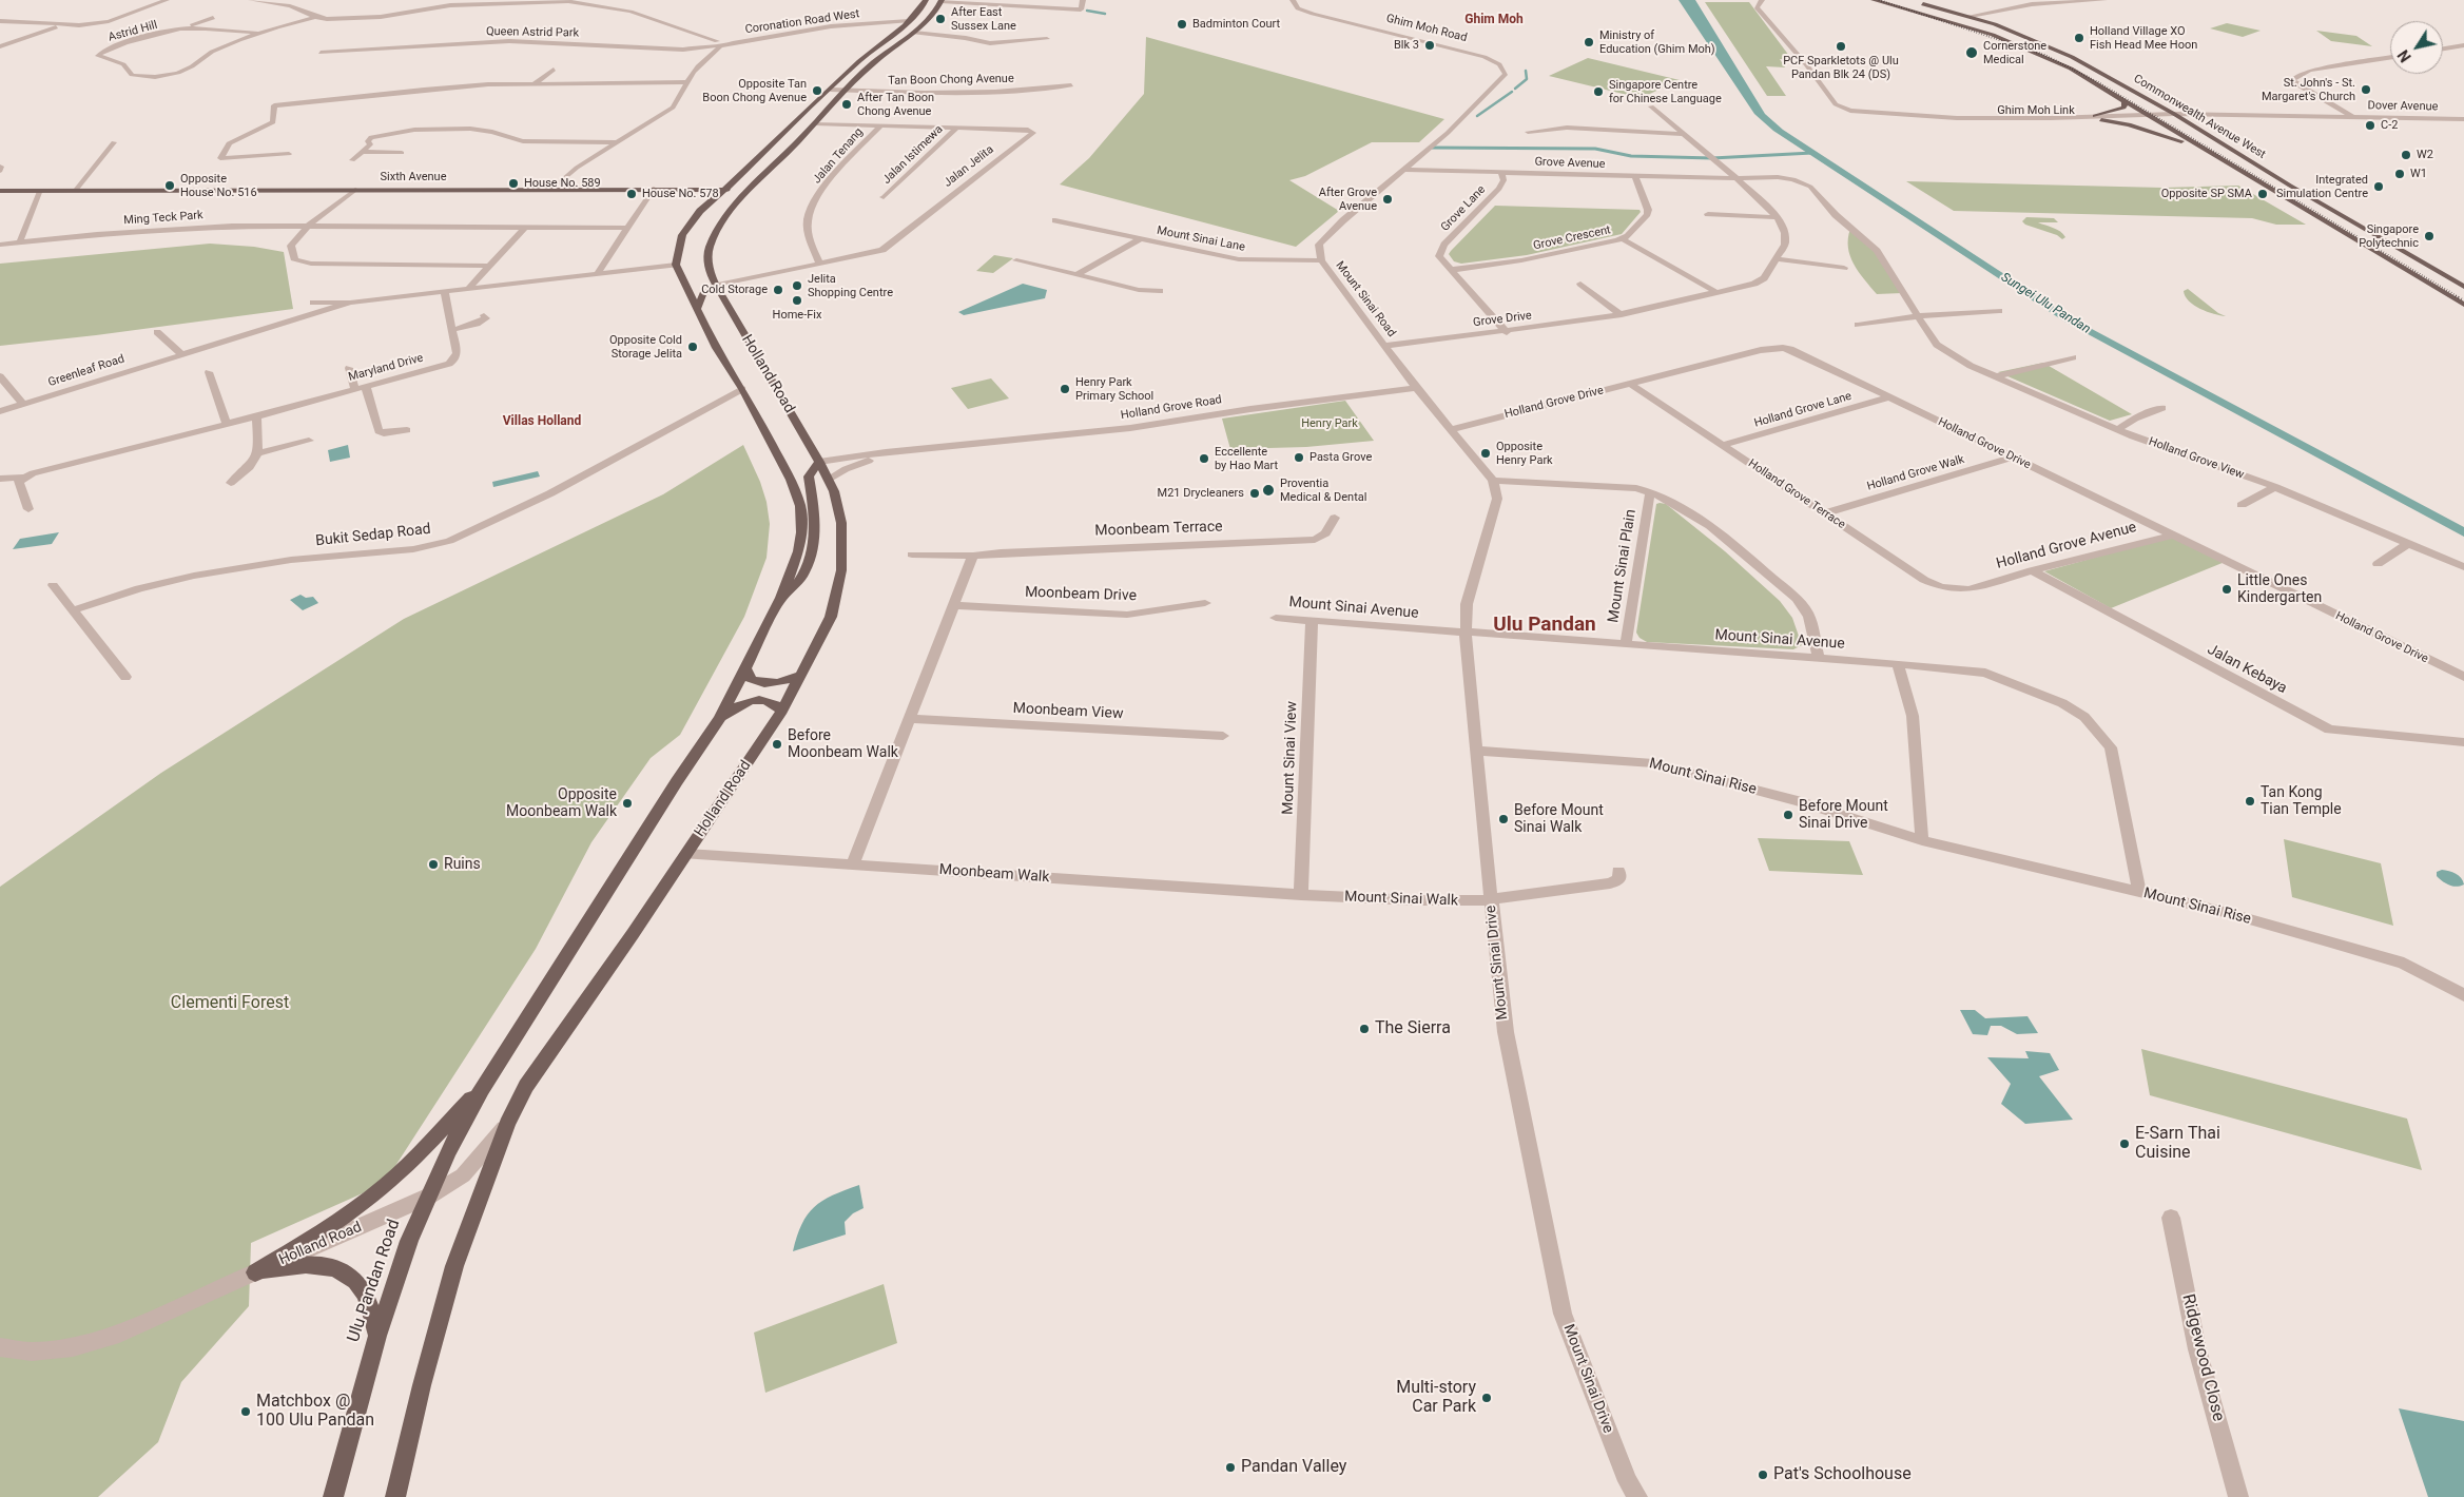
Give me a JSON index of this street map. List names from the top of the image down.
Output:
{
  "streets": {
    "main road": [
      "Commonwealth Avenue West",
      "Sixth Avenue",
      "Holland Road",
      "Ulu Pandan Road"
    ],
    "street": [
      "Coronation Road West",
      "Ghim Moh Road",
      "Astrid Hill",
      "Queen Astrid Park",
      "Tan Boon Chong Avenue",
      "Dover Avenue",
      "Ghim Moh Link",
      "Jalan Istimewa",
      "Jalan Tenang",
      "Grove Avenue",
      "Jalan Jelita",
      "Grove Lane",
      "Ming Teck Park",
      "Grove Crescent",
      "Mount Sinai Lane",
      "Mount Sinai Road",
      "Grove Drive",
      "Maryland Drive",
      "Greenleaf Road",
      "Holland Grove Drive",
      "Holland Grove Road",
      "Holland Grove Lane",
      "Holland Grove View",
      "Holland Grove Walk",
      "Holland Grove Terrace",
      "Moonbeam Terrace",
      "Bukit Sedap Road",
      "Holland Grove Avenue",
      "Mount Sinai Plain",
      "Moonbeam Drive",
      "Mount Sinai Avenue",
      "Jalan Kebaya",
      "Moonbeam View",
      "Mount Sinai View",
      "Mount Sinai Rise",
      "Moonbeam Walk",
      "Mount Sinai Walk",
      "Mount Sinai Drive",
      "Ridgewood Close"
    ]
  },
  "crossings": [
    ["Coronation Road West", "Queen Astrid Park"],
    ["Coronation Road West", "Holland Road"],
    ["Ghim Moh Road", "Grove Avenue"],
    ["Ghim Moh Road", "Mount Sinai Road"],
    ["Tan Boon Chong Avenue", "Holland Road"],
    ["Dover Avenue", "Ghim Moh Link"],
    ["Dover Avenue", "Commonwealth Avenue West"],
    ["Ghim Moh Link", "Commonwealth Avenue West"],
    ["Jalan Istimewa", "Jalan Jelita"],
    ["Jalan Tenang", "Jalan Jelita"],
    ["Grove Avenue", "Grove Lane"],
    ["Grove Avenue", "Grove Crescent"],
    ["Grove Avenue", "Mount Sinai Road"],
    ["Grove Avenue", "Grove Drive"],
    ["Grove Avenue", "Holland Grove View"],
    ["Jalan Jelita", "Holland Road"],
    ["Sixth Avenue", "Holland Road"],
    ["Grove Lane", "Grove Crescent"],
    ["Grove Lane", "Grove Drive"],
    ["Mount Sinai Lane", "Mount Sinai Road"],
    ["Mount Sinai Road", "Grove Drive"],
    ["Mount Sinai Road", "Holland Grove Drive"],
    ["Mount Sinai Road", "Holland Grove Road"],
    ["Grove Drive", "Holland Grove View"],
    ["Holland Road", "Holland Grove Road"],
    ["Holland Road", "Bukit Sedap Road"],
    ["Holland Road", "Moonbeam Walk"],
    ["Holland Road", "Ulu Pandan Road"],
    ["Holland Grove Drive", "Holland Grove Lane"],
    ["Holland Grove Drive", "Holland Grove Walk"],
    ["Holland Grove Drive", "Holland Grove Terrace"],
    ["Holland Grove Drive", "Holland Grove Avenue"],
    ["Holland Grove Lane", "Holland Grove Terrace"],
    ["Holland Grove Walk", "Holland Grove Terrace"],
    ["Holland Grove Terrace", "Holland Grove Avenue"],
    ["Holland Grove Avenue", "Jalan Kebaya"],
    ["Mount Sinai Plain", "Mount Sinai Avenue"],
    ["Mount Sinai Avenue", "Mount Sinai View"],
    ["Mount Sinai Avenue", "Mount Sinai Rise"],
    ["Mount Sinai Avenue", "Mount Sinai Drive"],
    ["Mount Sinai View", "Moonbeam Walk"],
    ["Mount Sinai View", "Mount Sinai Walk"],
    ["Mount Sinai Rise", "Mount Sinai Drive"],
    ["Moonbeam Walk", "Mount Sinai Walk"],
    ["Mount Sinai Walk", "Mount Sinai Drive"]
  ],
  "districts": ["Ghim Moh", "Villas Holland", "Ulu Pandan"],
  "water": ["Sungei Ulu Pandan"],
  "parks": ["Henry Park", "Clementi Forest"],
  "places": [
    "After East Sussex Lane",
    "Badminton Court",
    "Holland Village XO Fish Head Mee Hoon",
    "Ministry of Education (Ghim Moh)",
    "Blk 3",
    "PCF Sparkletots @ Ulu Pandan Blk 24 (DS)",
    "Cornerstone Medical",
    "St. John's - St. Margaret's Church",
    "Opposite Tan Boon Chong Avenue",
    "Singapore Centre for Chinese Language",
    "After Tan Boon Chong Avenue",
    "C-2",
    "W2",
    "W1",
    "House No. 589",
    "Opposite House No. 516",
    "Integrated Simulation Centre",
    "House No. 578",
    "Opposite SP SMA",
    "After Grove Avenue",
    "Singapore Polytechnic",
    "Jelita Shopping Centre",
    "Cold Storage",
    "Home-Fix",
    "Opposite Cold Storage Jelita",
    "Henry Park Primary School",
    "Opposite Henry Park",
    "Pasta Grove",
    "Eccellente by Hao Mart",
    "Proventia Medical & Dental",
    "M21 Drycleaners",
    "Little Ones Kindergarten",
    "Before Moonbeam Walk",
    "Tan Kong Tian Temple",
    "Opposite Moonbeam Walk",
    "Before Mount Sinai Drive",
    "Before Mount Sinai Walk",
    "Ruins",
    "The Sierra",
    "E-Sarn Thai Cuisine",
    "Multi-story Car Park",
    "Matchbox @ 100 Ulu Pandan",
    "Pandan Valley",
    "Pat's Schoolhouse"
  ],
  "north": "bottom left"
}
